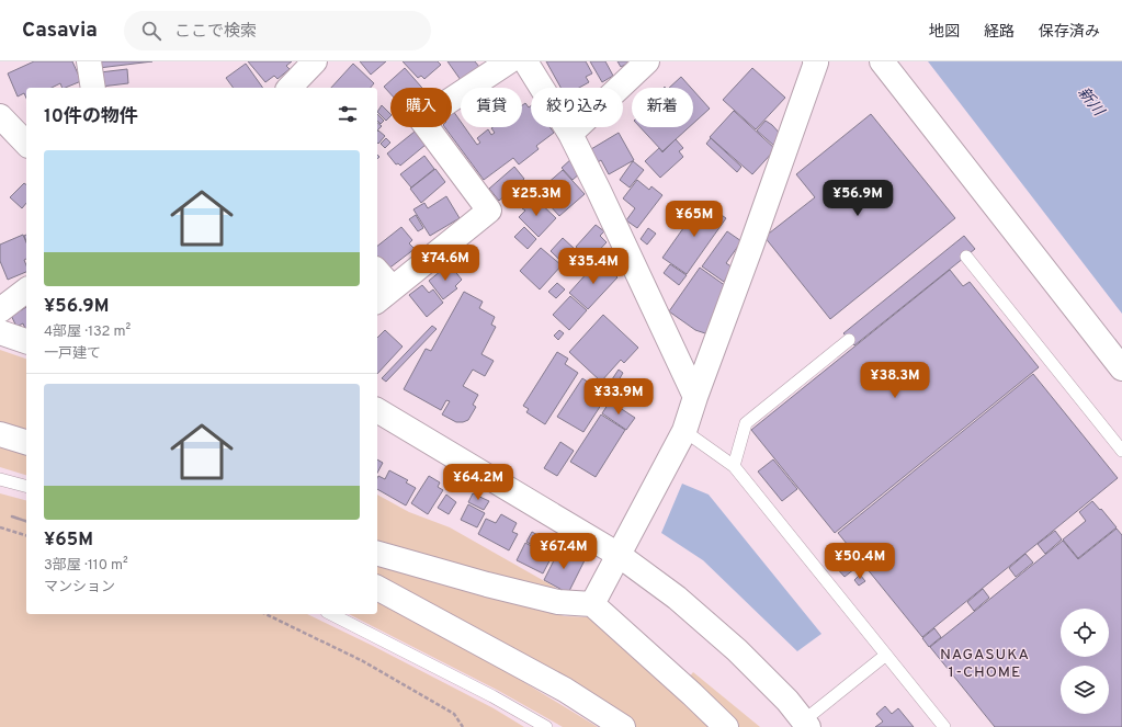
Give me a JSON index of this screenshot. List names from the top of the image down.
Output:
{
  "districts": ["NAGASUKA 1-CHOME"],
  "water": ["新川"],
  "page": {
    "header": "Casavia",
    "search": "ここで検索",
    "nav": ["地図", "経路", "保存済み"],
    "chip": [
      "購入",
      "賃貸",
      "絞り込み",
      "新着"
    ],
    "heading": "10件の物件",
    "list": [
      {
        "name": "¥56.9M",
        "note": "4部屋 · 132 m² · 一戸建て"
      },
      {
        "name": "¥65M",
        "note": "3部屋 · 110 m² · マンション"
      }
    ],
    "price": [
      "¥25.3M",
      "¥56.9M",
      "¥65M",
      "¥74.6M",
      "¥35.4M",
      "¥38.3M",
      "¥33.9M",
      "¥64.2M",
      "¥67.4M",
      "¥50.4M"
    ]
  }
}
